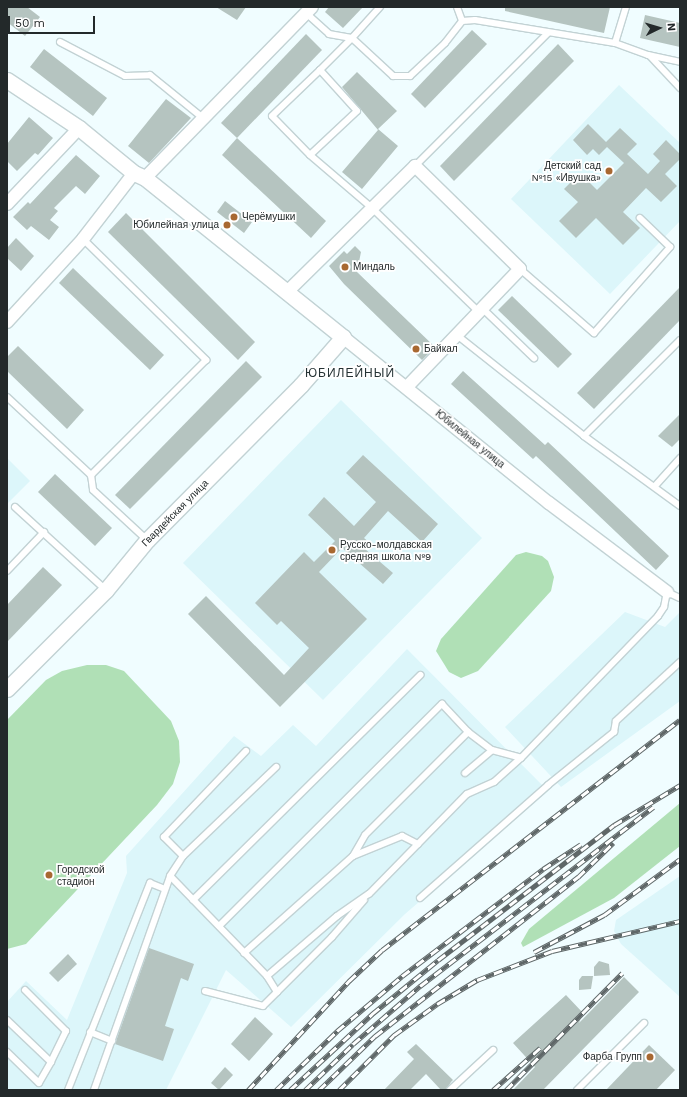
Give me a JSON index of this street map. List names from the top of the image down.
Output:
{
  "streets": {
    "street": ["Юбилейная улица", "Гвардейская улица"]
  },
  "crossings": [
    ["Юбилейная улица", "Гвардейская улица"]
  ],
  "districts": ["ЮБИЛЕЙНЫЙ"],
  "places": [
    "Детский сад №15 «Ивушка»",
    "Черёмушки",
    "Юбилейная улица",
    "Миндаль",
    "Байкал",
    "Русско-молдавская средняя школа №9",
    "Городской стадион",
    "Фарба Групп"
  ],
  "scale_bar": "50 m",
  "north": "right"
}
